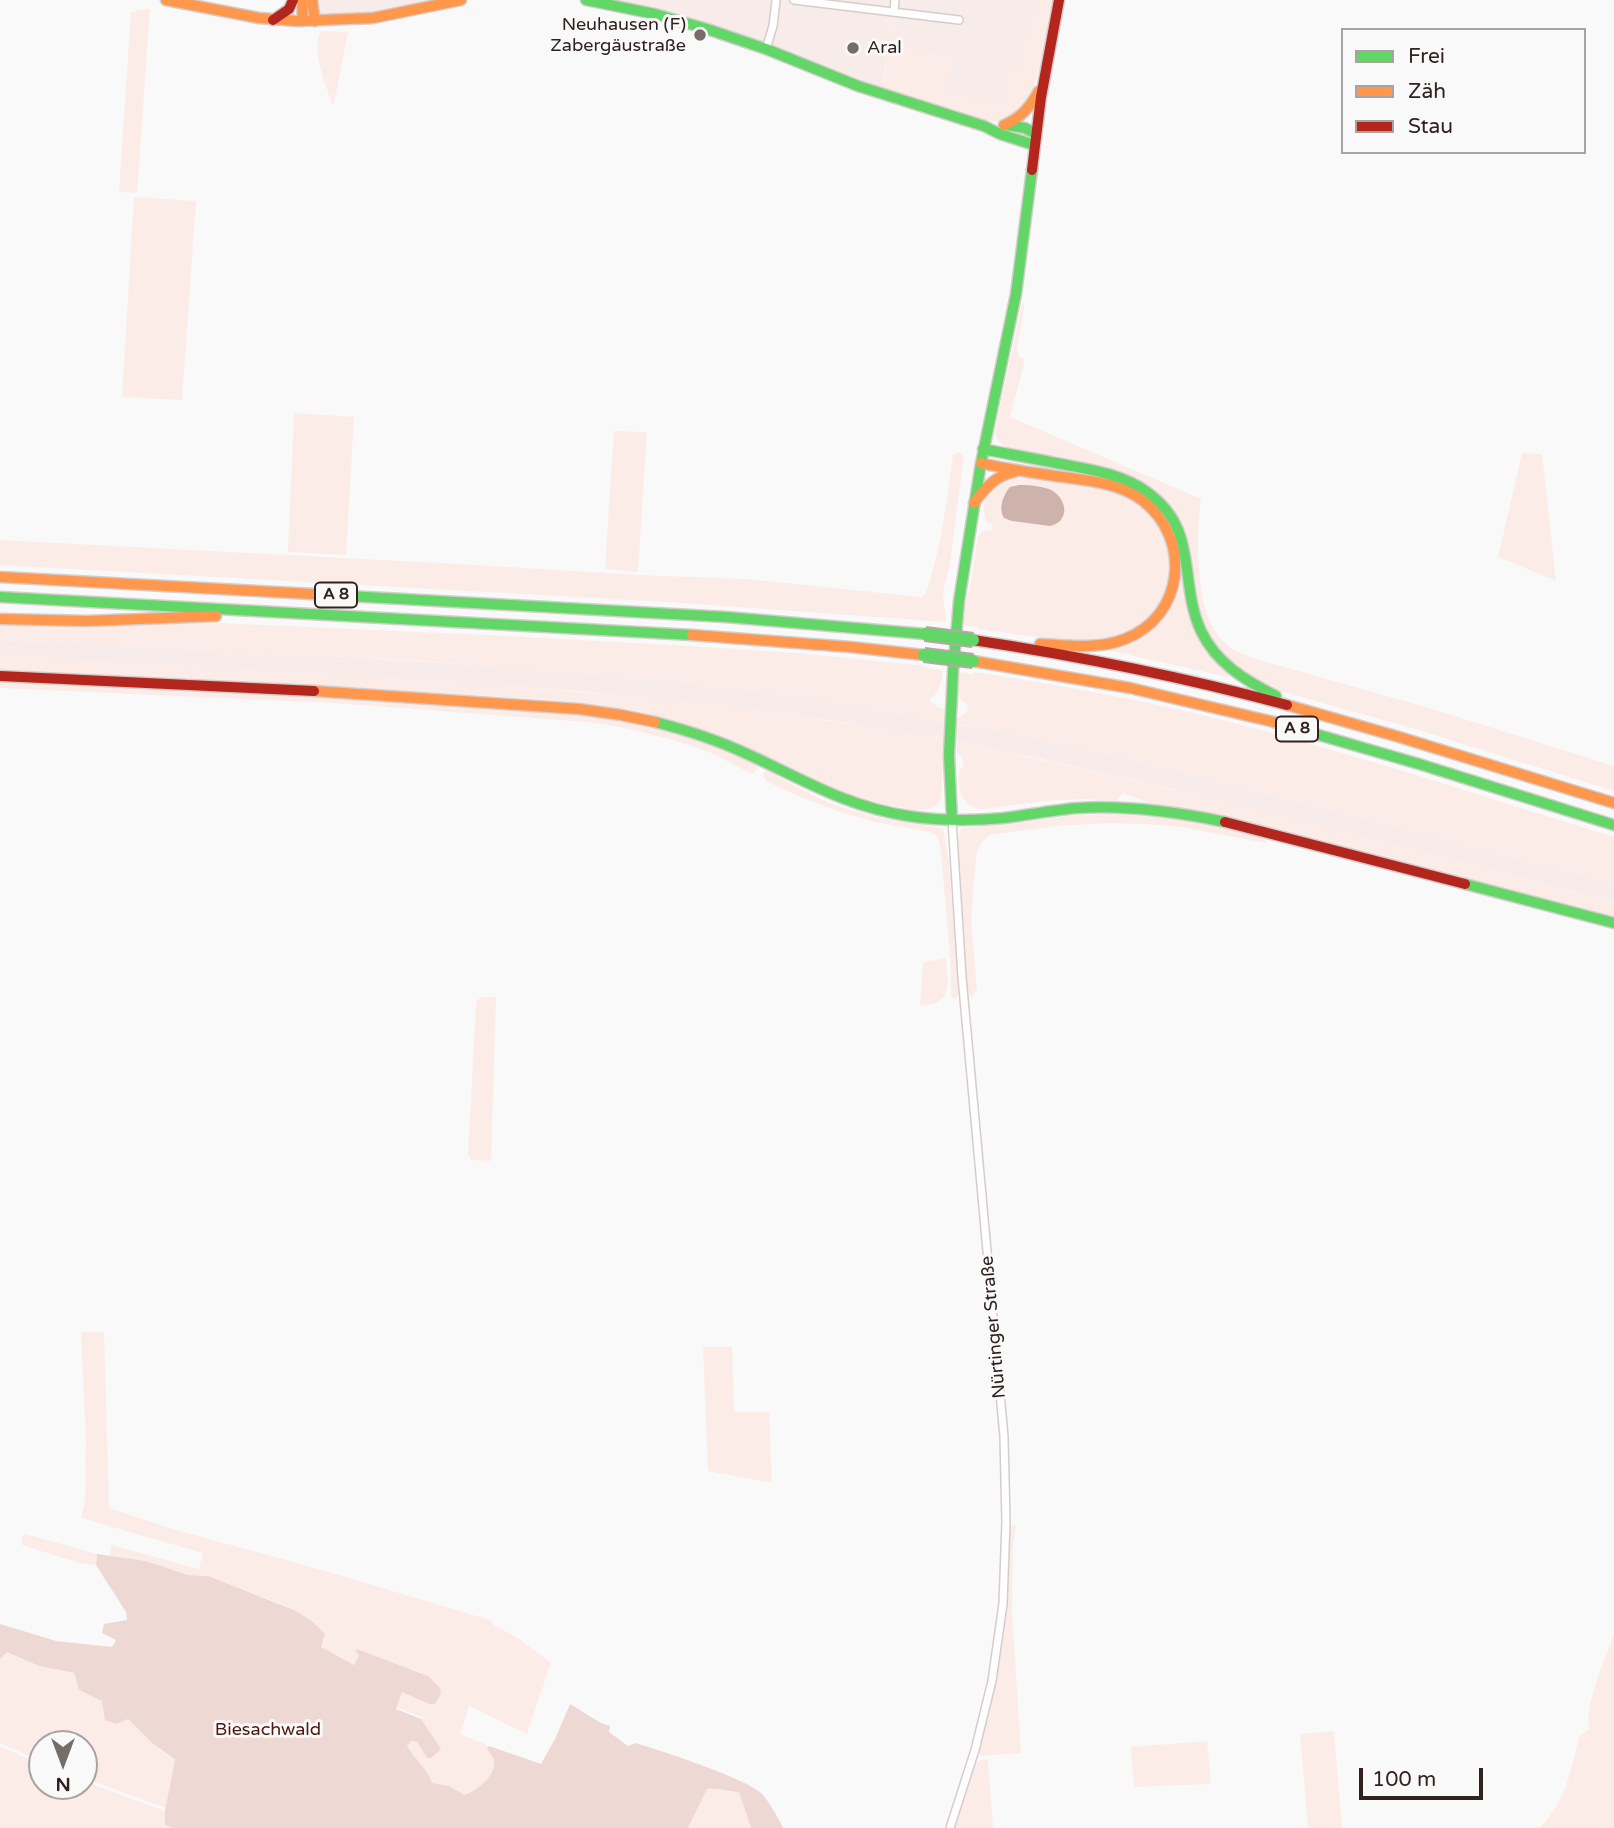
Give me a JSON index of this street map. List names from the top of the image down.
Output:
{
  "streets": {
    "main road": ["A 8"],
    "street": ["Nürtinger Straße"]
  },
  "parks": ["Biesachwald"],
  "places": ["Neuhausen (F) Zabergäustraße", "Aral"],
  "legend": ["Frei", "Zäh", "Stau"],
  "scale_bar": "100 m",
  "north": "bottom"
}
